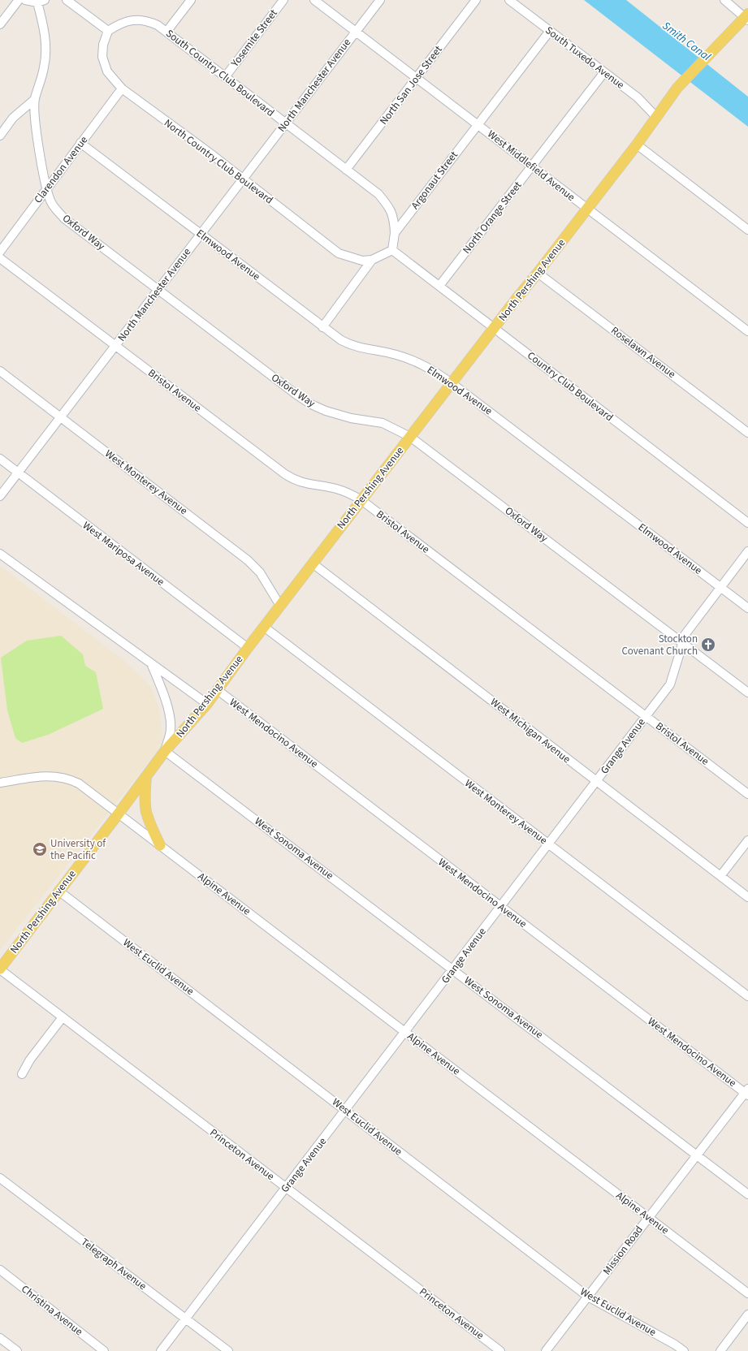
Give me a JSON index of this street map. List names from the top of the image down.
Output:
{
  "streets": {
    "main road": ["North Pershing Avenue"],
    "street": [
      "Yosemite Street",
      "South Tuxedo Avenue",
      "South Country Club Boulevard",
      "North Manchester Avenue",
      "North San Jose Street",
      "North Country Club Boulevard",
      "West Middlefield Avenue",
      "Clarendon Avenue",
      "Argonaut Street",
      "North Orange Street",
      "Oxford Way",
      "Elmwood Avenue",
      "Roselawn Avenue",
      "Country Club Boulevard",
      "Bristol Avenue",
      "West Monterey Avenue",
      "West Mariposa Avenue",
      "West Michigan Avenue",
      "West Mendocino Avenue",
      "Grange Avenue",
      "West Sonoma Avenue",
      "Alpine Avenue",
      "West Euclid Avenue",
      "Princeton Avenue",
      "Mission Road",
      "Telegraph Avenue",
      "Christina Avenue"
    ]
  },
  "crossings": [
    ["Yosemite Street", "South Country Club Boulevard"],
    ["South Tuxedo Avenue", "Argonaut Street"],
    ["South Tuxedo Avenue", "North Orange Street"],
    ["South Tuxedo Avenue", "North Pershing Avenue"],
    ["South Country Club Boulevard", "North Manchester Avenue"],
    ["South Country Club Boulevard", "North San Jose Street"],
    ["South Country Club Boulevard", "North Country Club Boulevard"],
    ["South Country Club Boulevard", "Argonaut Street"],
    ["North Manchester Avenue", "North Country Club Boulevard"],
    ["North Manchester Avenue", "West Middlefield Avenue"],
    ["North Manchester Avenue", "Oxford Way"],
    ["North Manchester Avenue", "Elmwood Avenue"],
    ["North Manchester Avenue", "Bristol Avenue"],
    ["North Manchester Avenue", "West Monterey Avenue"],
    ["North Manchester Avenue", "West Mariposa Avenue"],
    ["North San Jose Street", "West Middlefield Avenue"],
    ["North Country Club Boulevard", "Clarendon Avenue"],
    ["West Middlefield Avenue", "Argonaut Street"],
    ["West Middlefield Avenue", "North Orange Street"],
    ["West Middlefield Avenue", "North Pershing Avenue"],
    ["Clarendon Avenue", "Oxford Way"],
    ["Clarendon Avenue", "Elmwood Avenue"],
    ["North Orange Street", "Country Club Boulevard"],
    ["Oxford Way", "North Pershing Avenue"],
    ["Oxford Way", "Grange Avenue"],
    ["Elmwood Avenue", "North Pershing Avenue"],
    ["Elmwood Avenue", "Grange Avenue"],
    ["North Pershing Avenue", "Roselawn Avenue"],
    ["North Pershing Avenue", "Country Club Boulevard"],
    ["North Pershing Avenue", "Bristol Avenue"],
    ["North Pershing Avenue", "West Monterey Avenue"],
    ["North Pershing Avenue", "West Mariposa Avenue"],
    ["North Pershing Avenue", "West Michigan Avenue"],
    ["North Pershing Avenue", "West Mendocino Avenue"],
    ["North Pershing Avenue", "West Sonoma Avenue"],
    ["North Pershing Avenue", "Alpine Avenue"],
    ["North Pershing Avenue", "West Euclid Avenue"],
    ["North Pershing Avenue", "Princeton Avenue"],
    ["Bristol Avenue", "Grange Avenue"],
    ["West Monterey Avenue", "Grange Avenue"],
    ["West Michigan Avenue", "Grange Avenue"],
    ["West Mendocino Avenue", "Grange Avenue"],
    ["West Mendocino Avenue", "Mission Road"],
    ["Grange Avenue", "West Sonoma Avenue"],
    ["Grange Avenue", "Alpine Avenue"],
    ["Grange Avenue", "West Euclid Avenue"],
    ["Grange Avenue", "Princeton Avenue"],
    ["Grange Avenue", "Telegraph Avenue"],
    ["West Sonoma Avenue", "Mission Road"],
    ["Alpine Avenue", "Mission Road"],
    ["West Euclid Avenue", "Mission Road"]
  ],
  "water": ["Smith Canal"],
  "places": {
    "church": ["Stockton Covenant Church"],
    "school or university": ["University of the Pacific"]
  }
}
